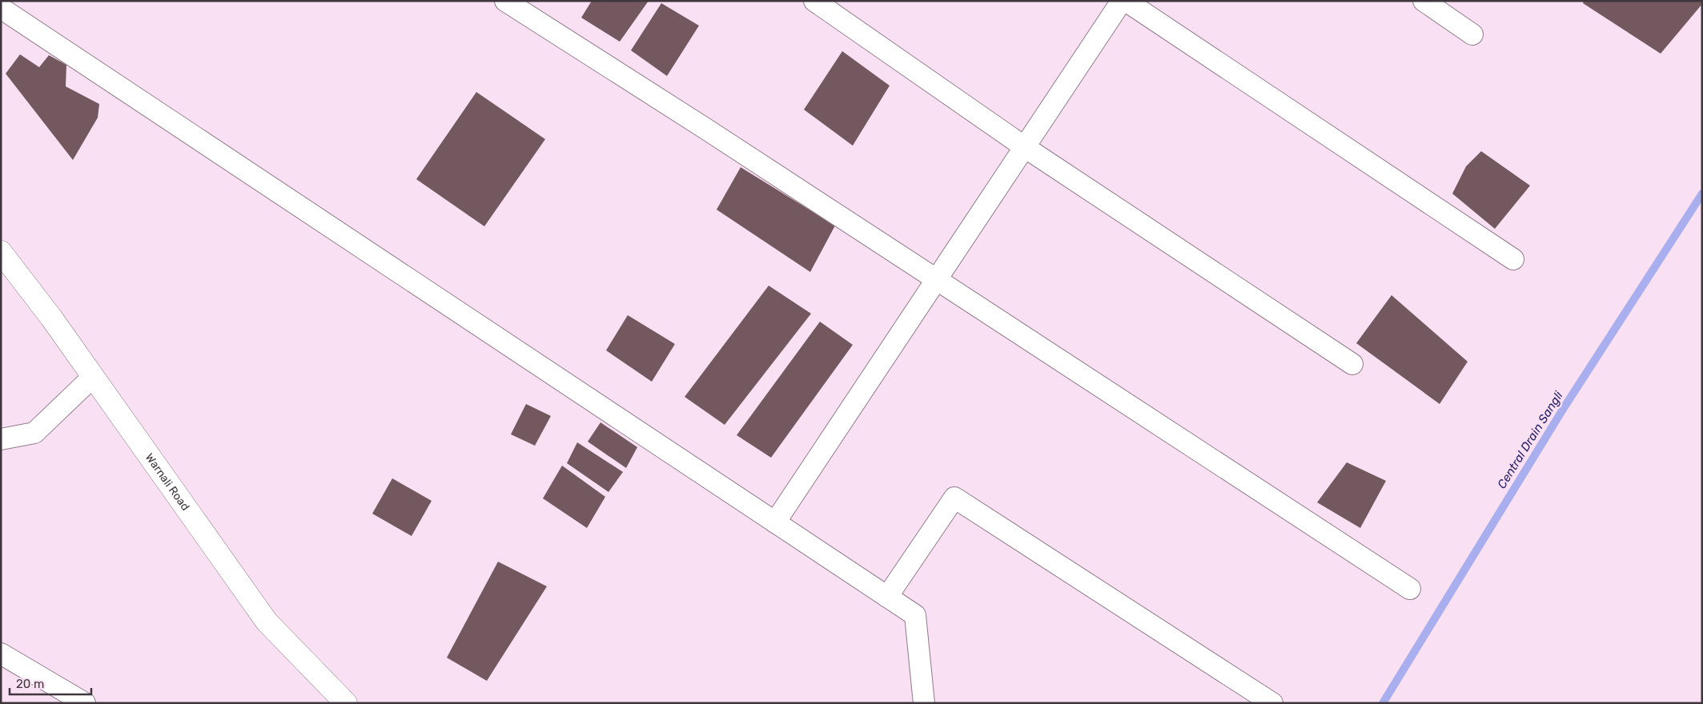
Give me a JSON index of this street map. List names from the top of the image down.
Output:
{
  "streets": {
    "main road": ["Warnali Road"]
  },
  "water": ["Central Drain Sangli"],
  "scale_bar": "20 m"
}
